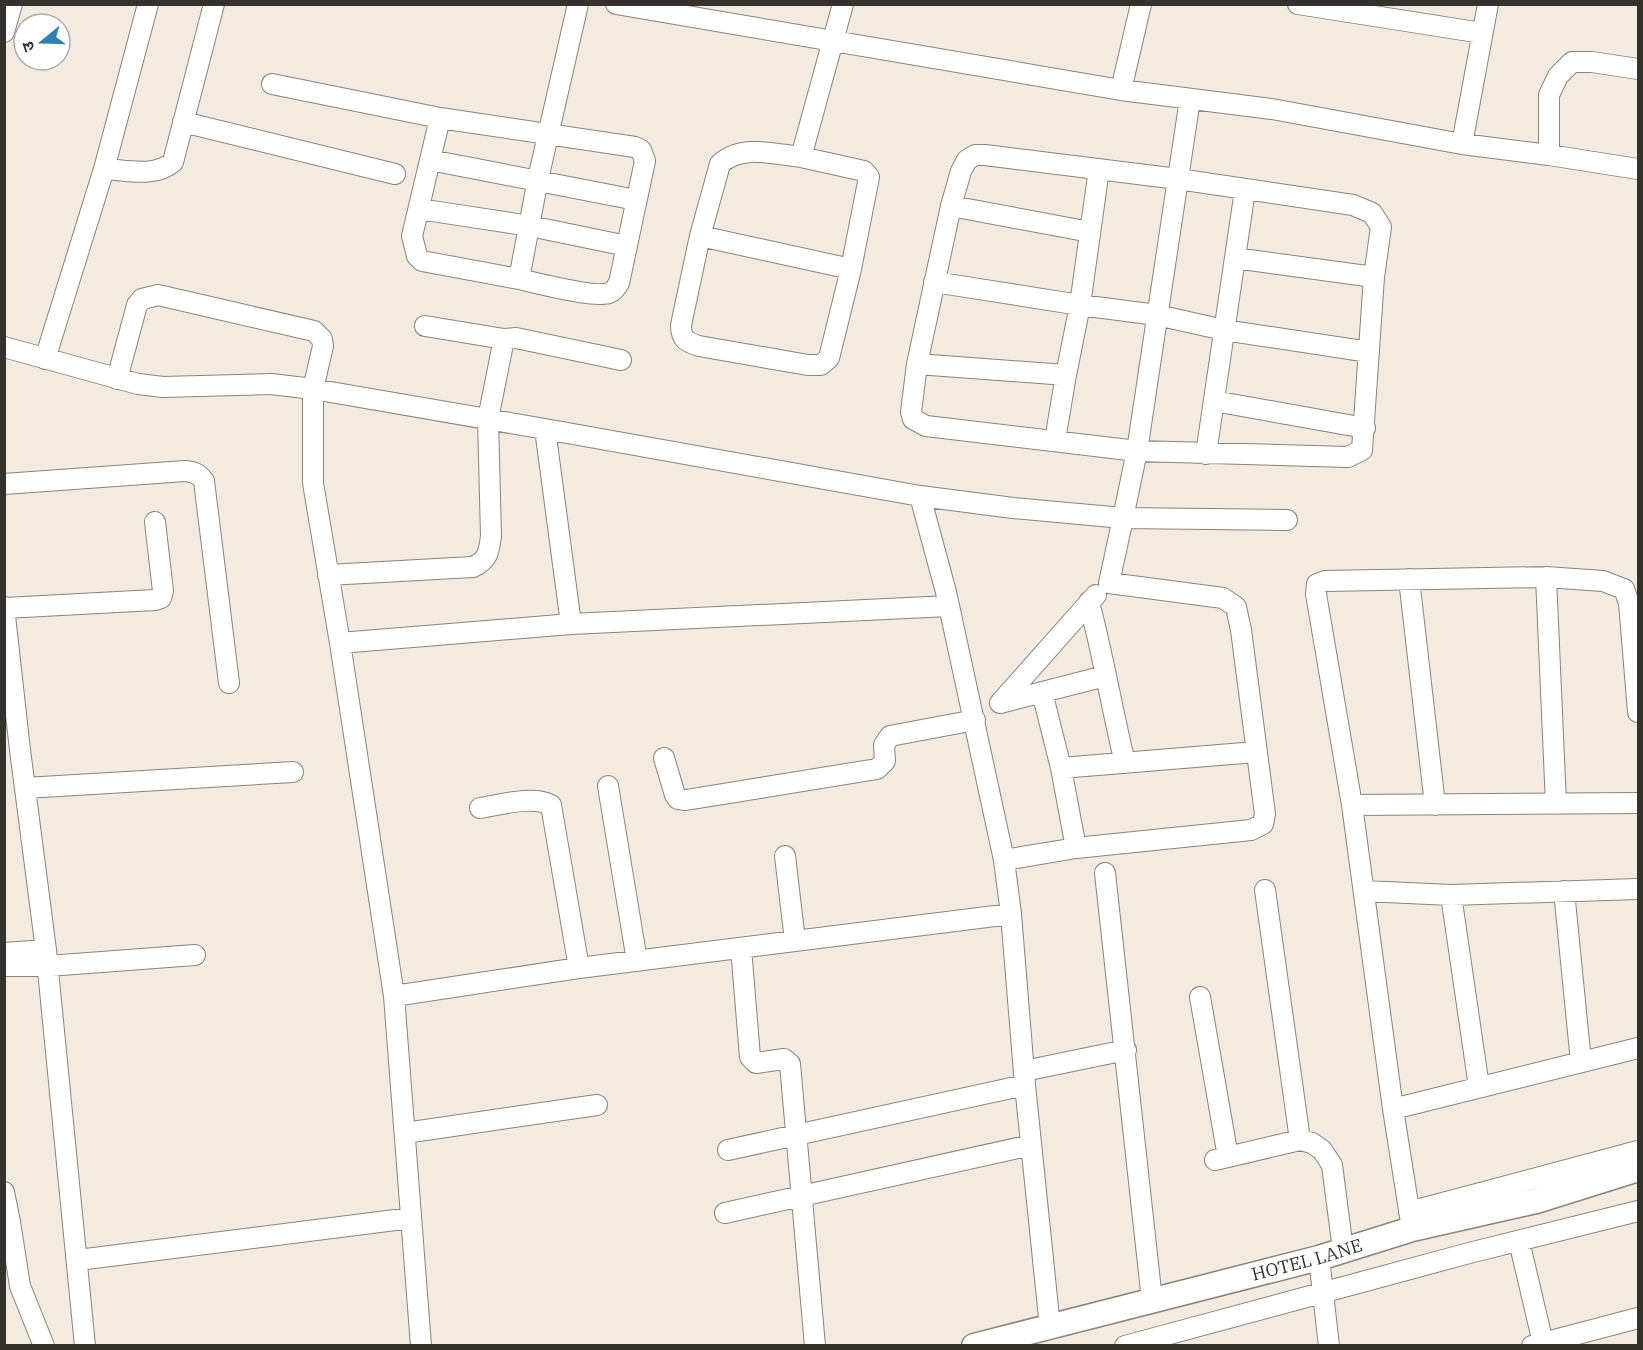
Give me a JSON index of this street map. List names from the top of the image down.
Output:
{
  "streets": {
    "street": ["HOTEL LANE"]
  },
  "north": "left"
}
